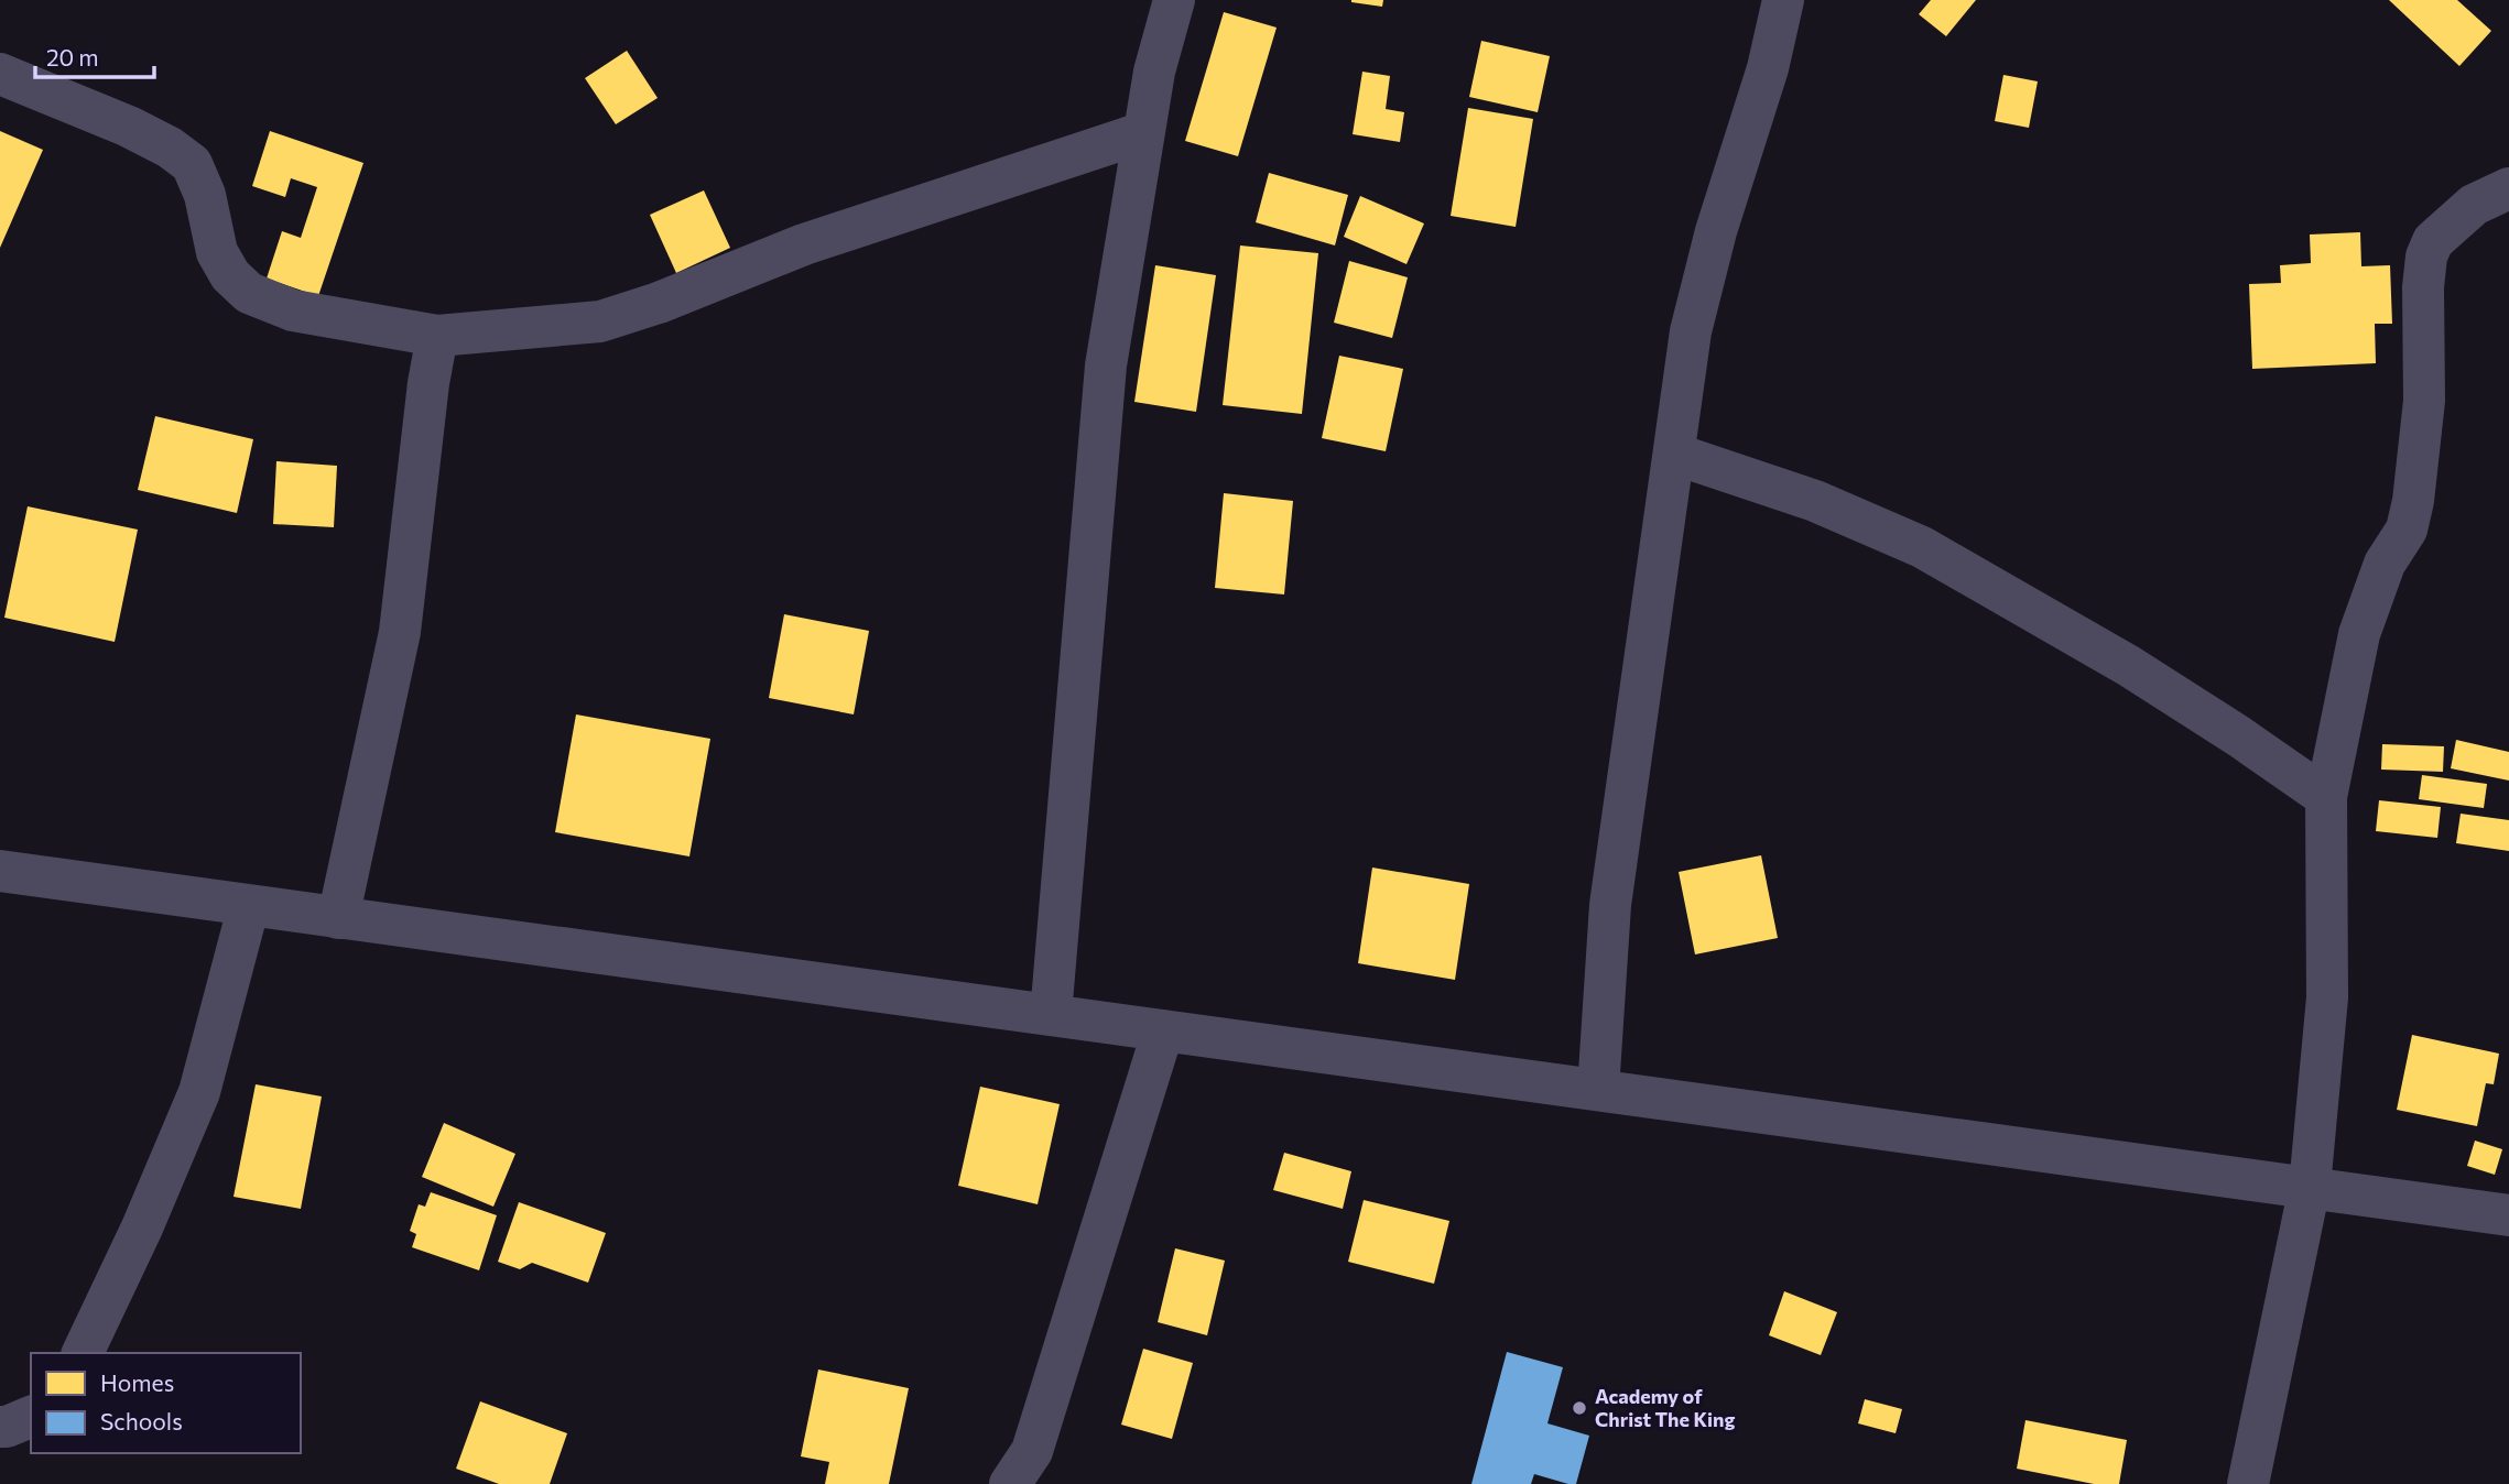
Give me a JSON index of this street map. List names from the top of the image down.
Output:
{
  "places": ["Academy of Christ The King"],
  "legend": ["Homes", "Schools"],
  "scale_bar": "20 m"
}
